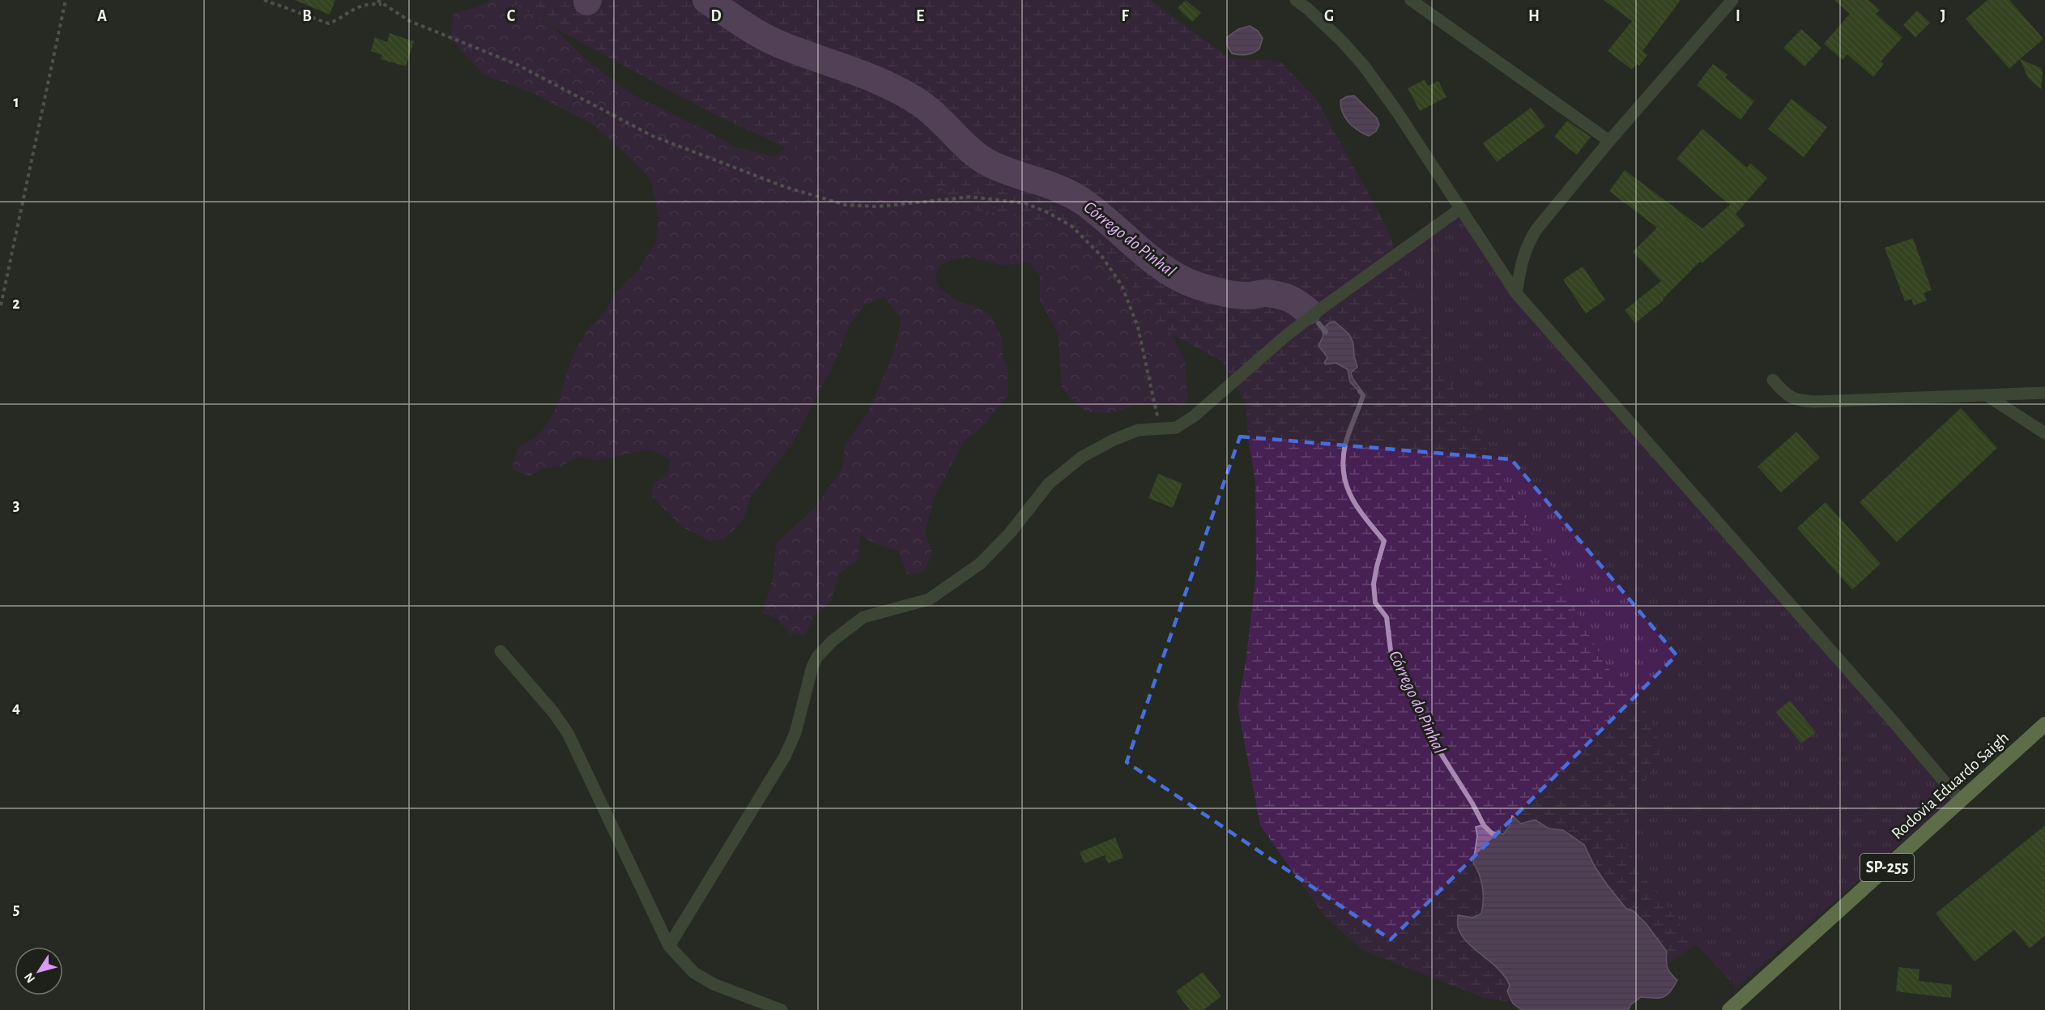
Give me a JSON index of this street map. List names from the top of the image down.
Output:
{
  "streets": {
    "highway": ["Rodovia Eduardo Saigh", "SP-255"]
  },
  "water": ["Córrego do Pinhal"],
  "north": "bottom left",
  "grid": {
    "columns": [
      "A",
      "B",
      "C",
      "D",
      "E",
      "F",
      "G",
      "H",
      "I",
      "J"
    ],
    "rows": [
      "1",
      "2",
      "3",
      "4",
      "5"
    ]
  }
}
